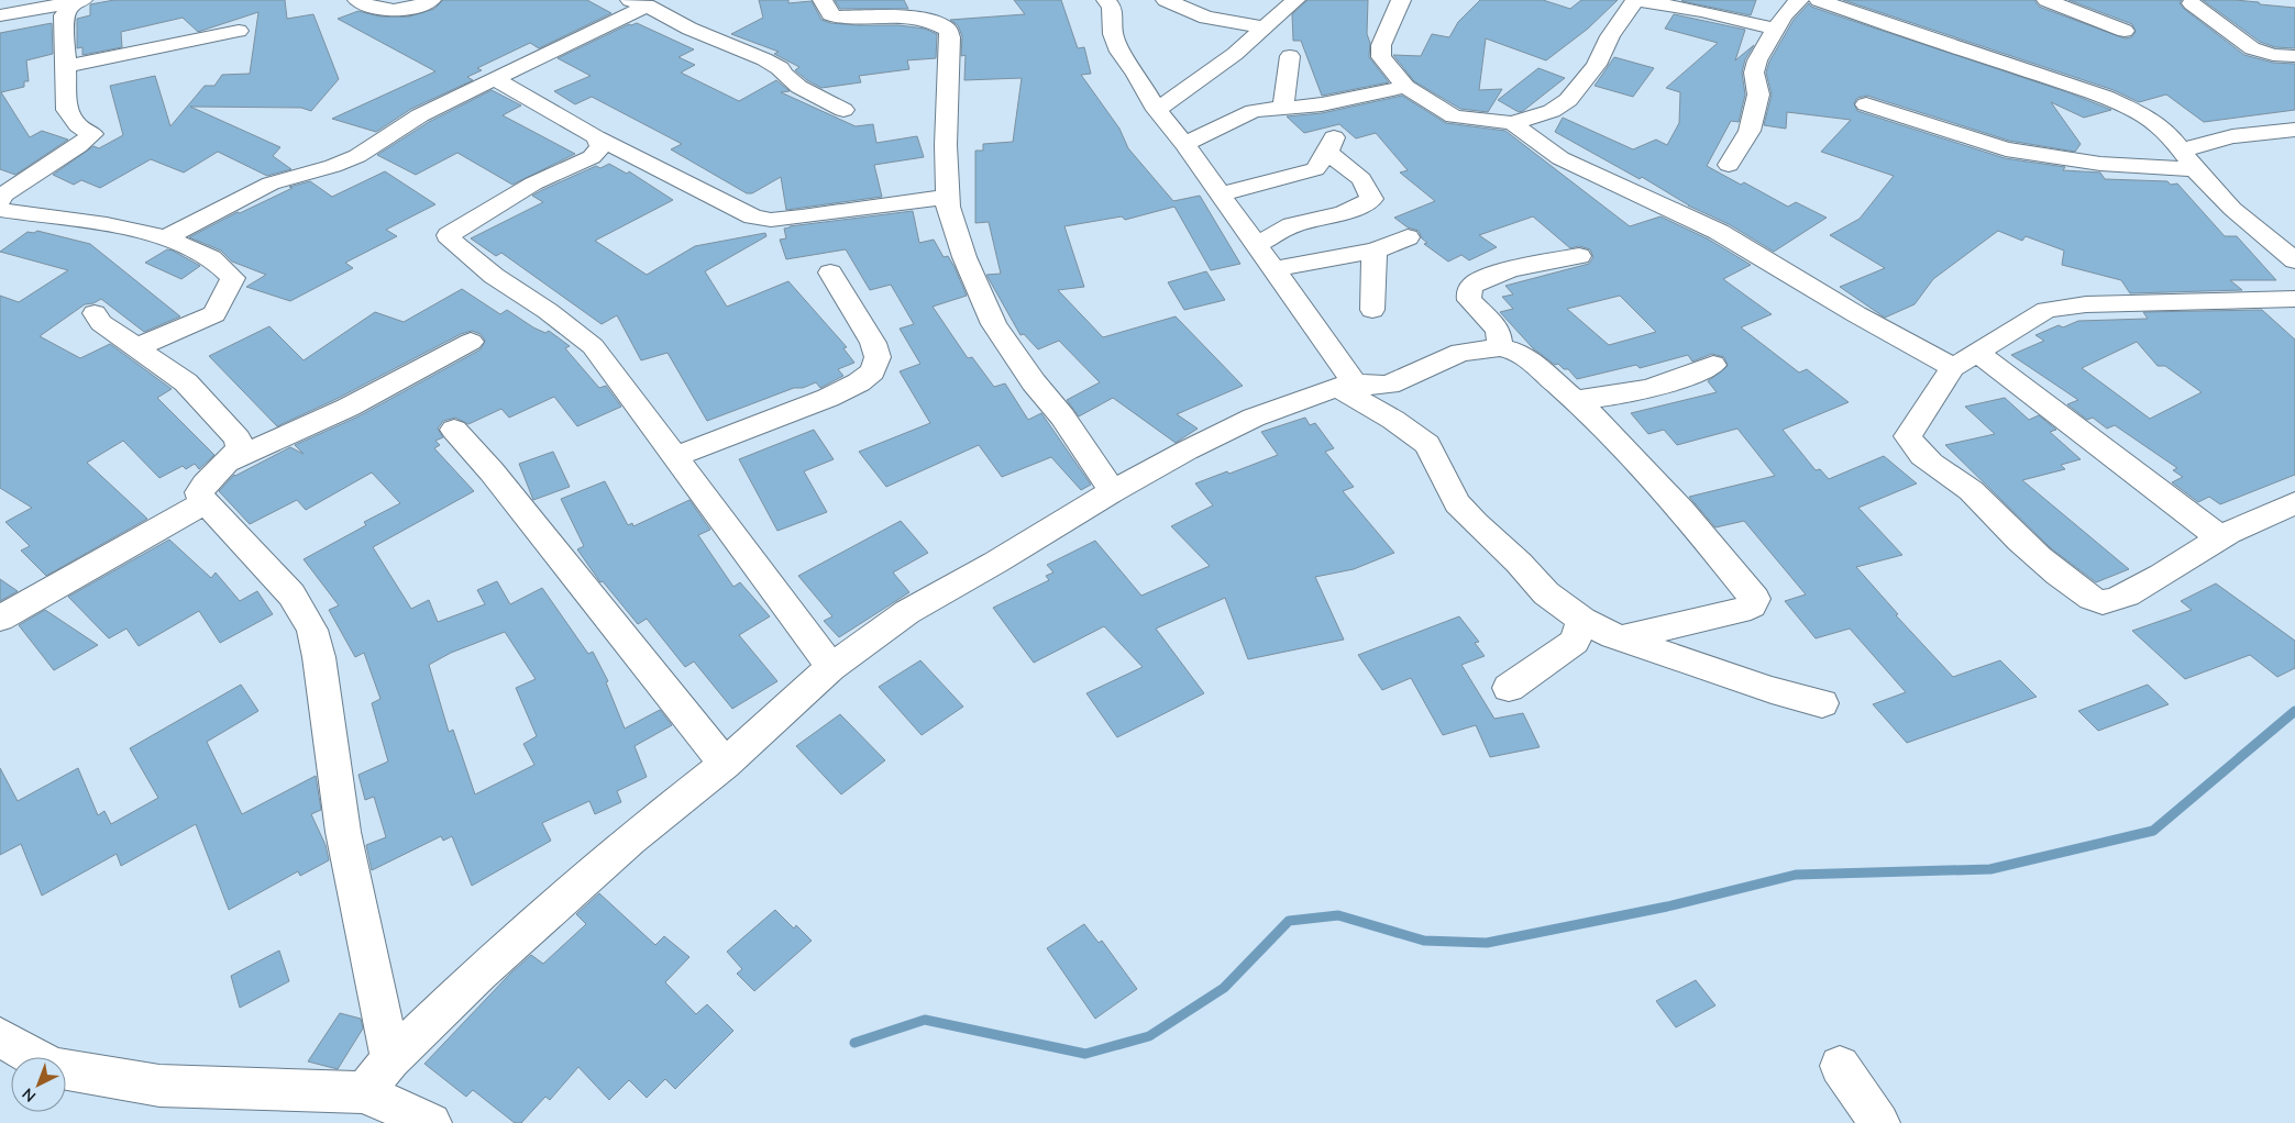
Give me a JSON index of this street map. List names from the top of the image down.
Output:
{
  "north": "bottom left"
}
